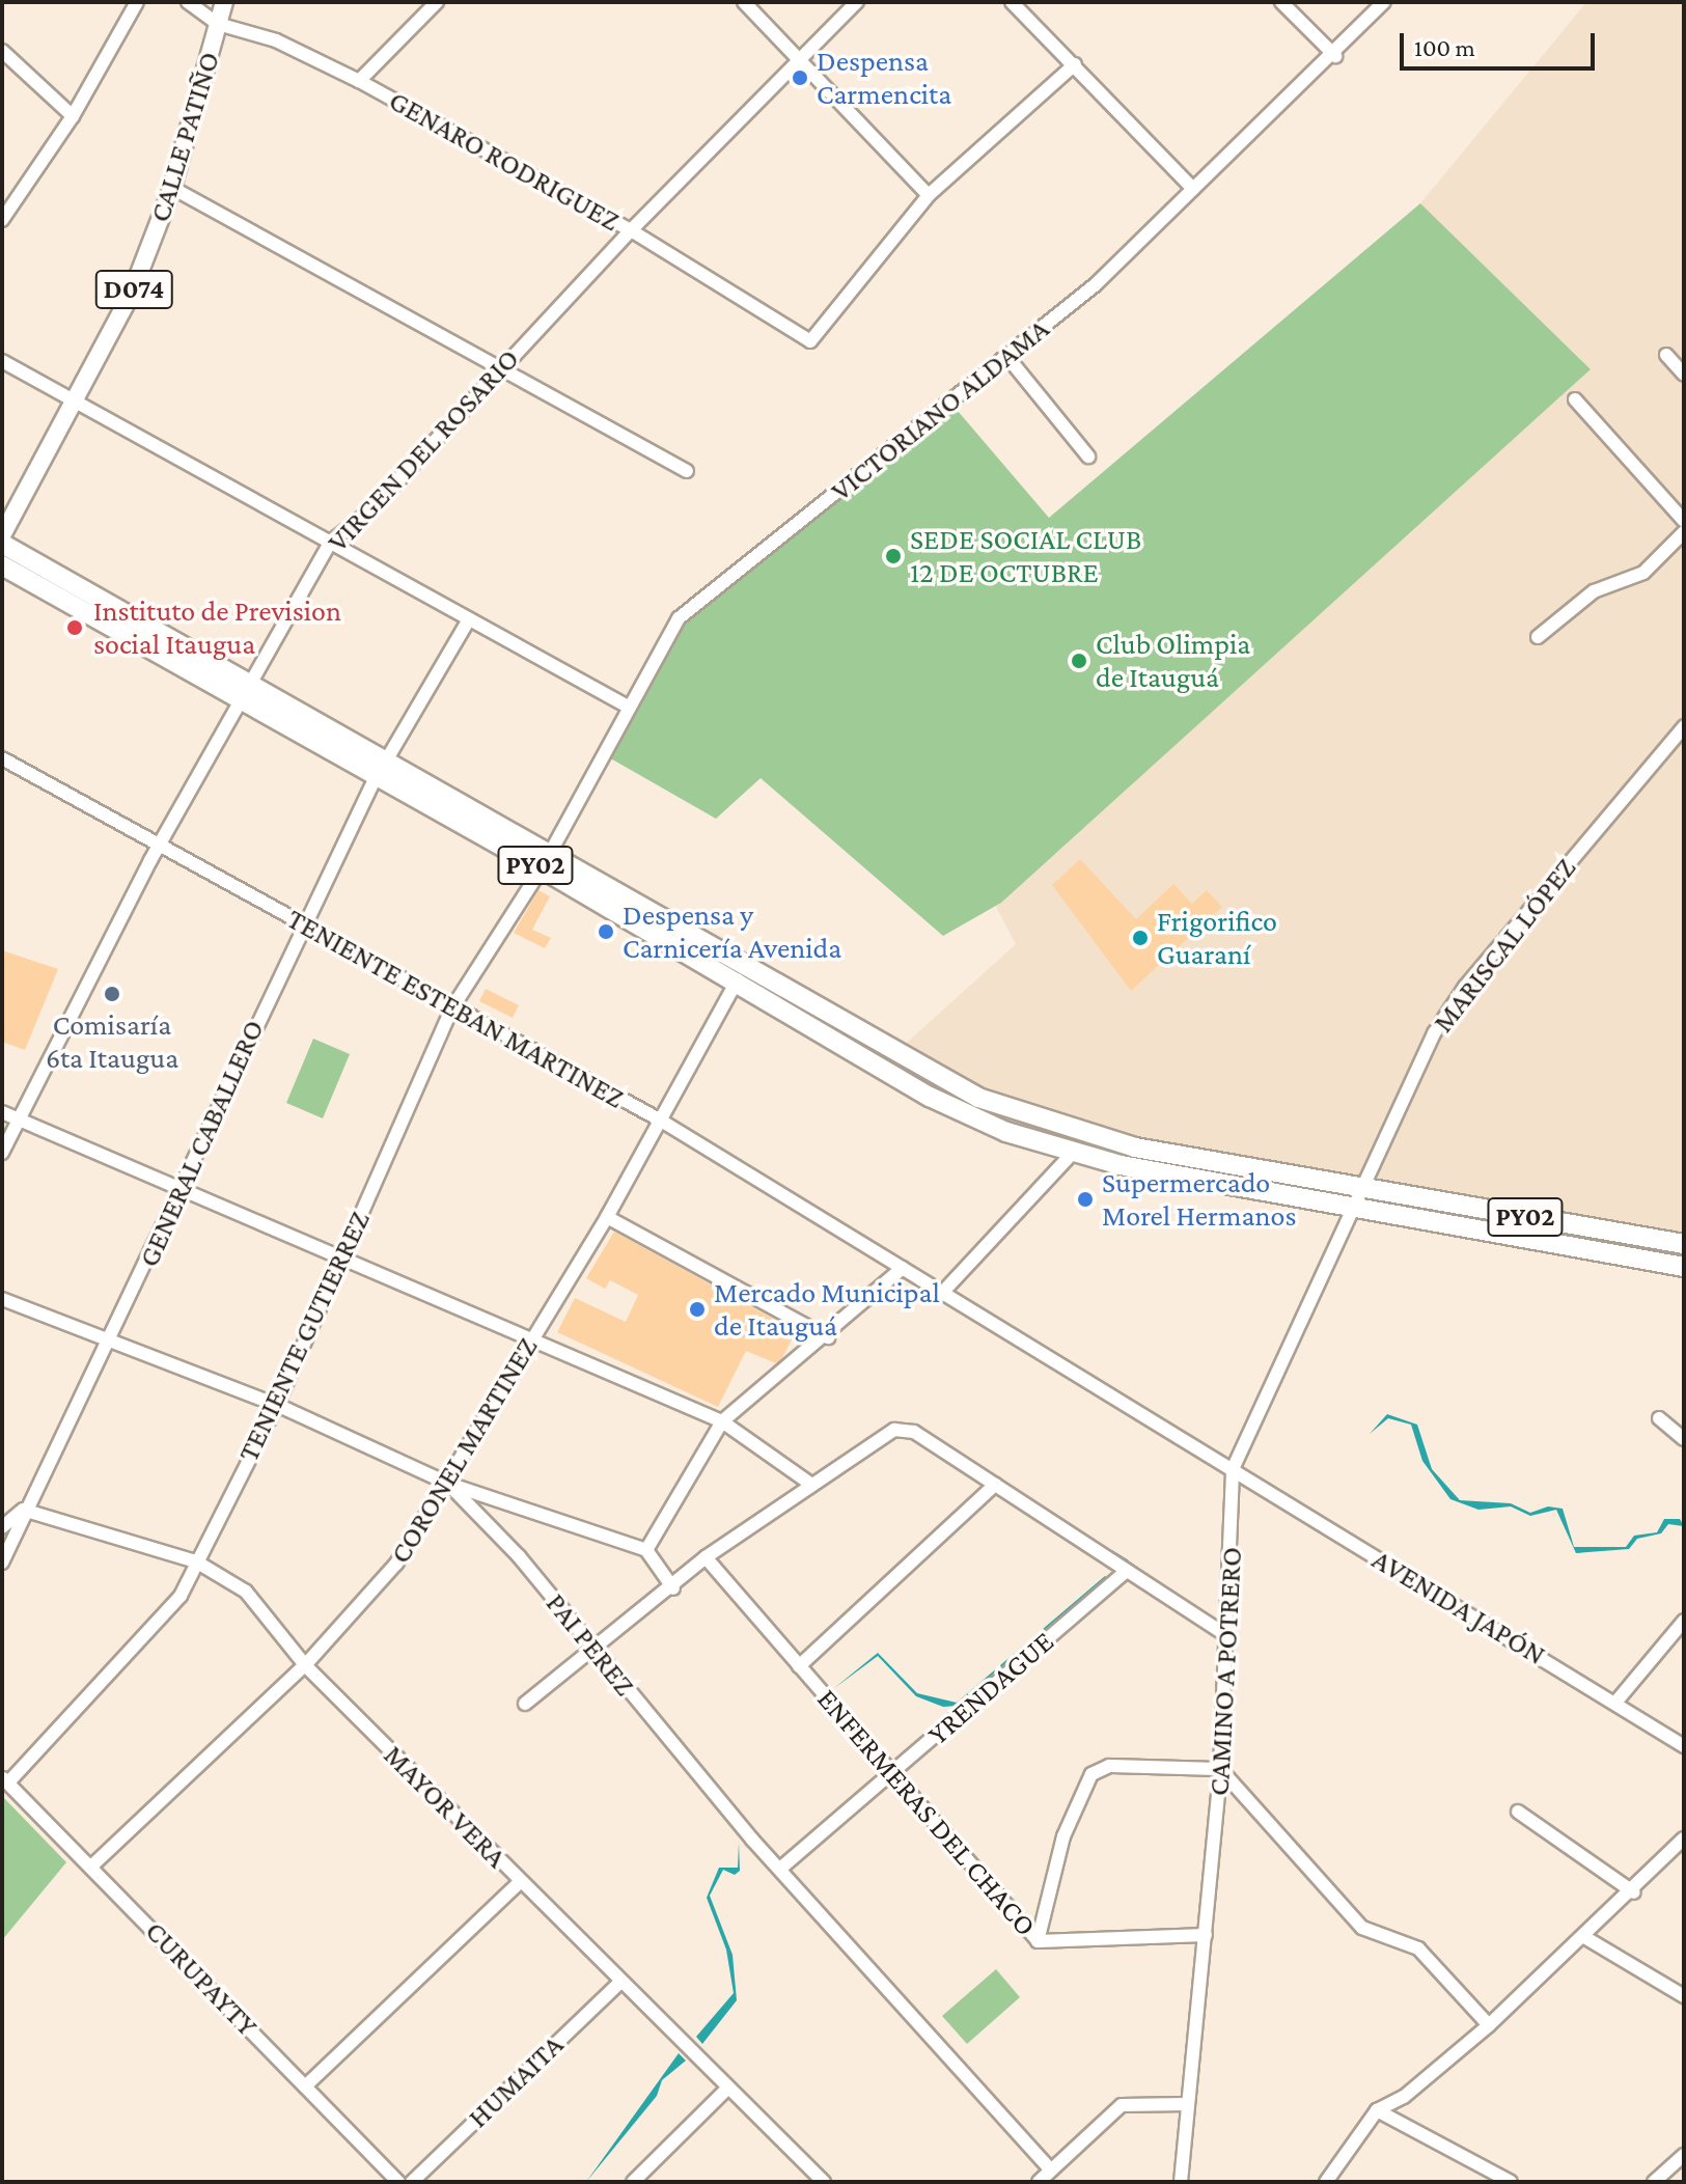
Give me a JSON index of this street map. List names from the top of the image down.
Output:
{
  "streets": {
    "highway": ["PY02"],
    "main road": ["CALLE PATIÑO", "D074"],
    "street": [
      "GENARO RODRIGUEZ",
      "VICTORIANO ALDAMA",
      "VIRGEN DEL ROSARIO",
      "MARISCAL LÓPEZ",
      "TENIENTE ESTEBAN MARTINEZ",
      "GENERAL CABALLERO",
      "TENIENTE GUTIERREZ",
      "CORONEL MARTINEZ",
      "AVENIDA JAPÓN",
      "PAI PEREZ",
      "CAMINO A POTRERO",
      "YRENDAGUE",
      "MAYOR VERA",
      "ENFERMERAS DEL CHACO",
      "CURUPAYTY",
      "HUMAITA"
    ]
  },
  "crossings": [
    ["CALLE PATIÑO", "GENARO RODRIGUEZ"],
    ["GENARO RODRIGUEZ", "VIRGEN DEL ROSARIO"],
    ["VICTORIANO ALDAMA", "PY02"],
    ["VICTORIANO ALDAMA", "TENIENTE GUTIERREZ"],
    ["VIRGEN DEL ROSARIO", "PY02"],
    ["VIRGEN DEL ROSARIO", "TENIENTE ESTEBAN MARTINEZ"],
    ["PY02", "MARISCAL LÓPEZ"],
    ["PY02", "GENERAL CABALLERO"],
    ["PY02", "TENIENTE GUTIERREZ"],
    ["PY02", "CORONEL MARTINEZ"],
    ["PY02", "CAMINO A POTRERO"],
    ["MARISCAL LÓPEZ", "CAMINO A POTRERO"],
    ["TENIENTE ESTEBAN MARTINEZ", "GENERAL CABALLERO"],
    ["TENIENTE ESTEBAN MARTINEZ", "TENIENTE GUTIERREZ"],
    ["TENIENTE ESTEBAN MARTINEZ", "CORONEL MARTINEZ"],
    ["TENIENTE ESTEBAN MARTINEZ", "AVENIDA JAPÓN"],
    ["TENIENTE ESTEBAN MARTINEZ", "CAMINO A POTRERO"],
    ["GENERAL CABALLERO", "PAI PEREZ"],
    ["GENERAL CABALLERO", "MAYOR VERA"],
    ["TENIENTE GUTIERREZ", "PAI PEREZ"],
    ["TENIENTE GUTIERREZ", "MAYOR VERA"],
    ["TENIENTE GUTIERREZ", "CURUPAYTY"],
    ["CORONEL MARTINEZ", "PAI PEREZ"],
    ["CORONEL MARTINEZ", "MAYOR VERA"],
    ["CORONEL MARTINEZ", "CURUPAYTY"],
    ["AVENIDA JAPÓN", "CAMINO A POTRERO"],
    ["PAI PEREZ", "YRENDAGUE"],
    ["CAMINO A POTRERO", "ENFERMERAS DEL CHACO"],
    ["YRENDAGUE", "ENFERMERAS DEL CHACO"],
    ["MAYOR VERA", "HUMAITA"]
  ],
  "places": [
    "Despensa Carmencita",
    "SEDE SOCIAL CLUB 12 DE OCTUBRE",
    "Instituto de Prevision social Itaugua",
    "Club Olimpia de Itauguá",
    "Despensa y Carnicería Avenida",
    "Frigorifico Guaraní",
    "Comisaría 6ta Itaugua",
    "Supermercado Morel Hermanos",
    "Mercado Municipal de Itauguá"
  ],
  "scale_bar": "100 m"
}
